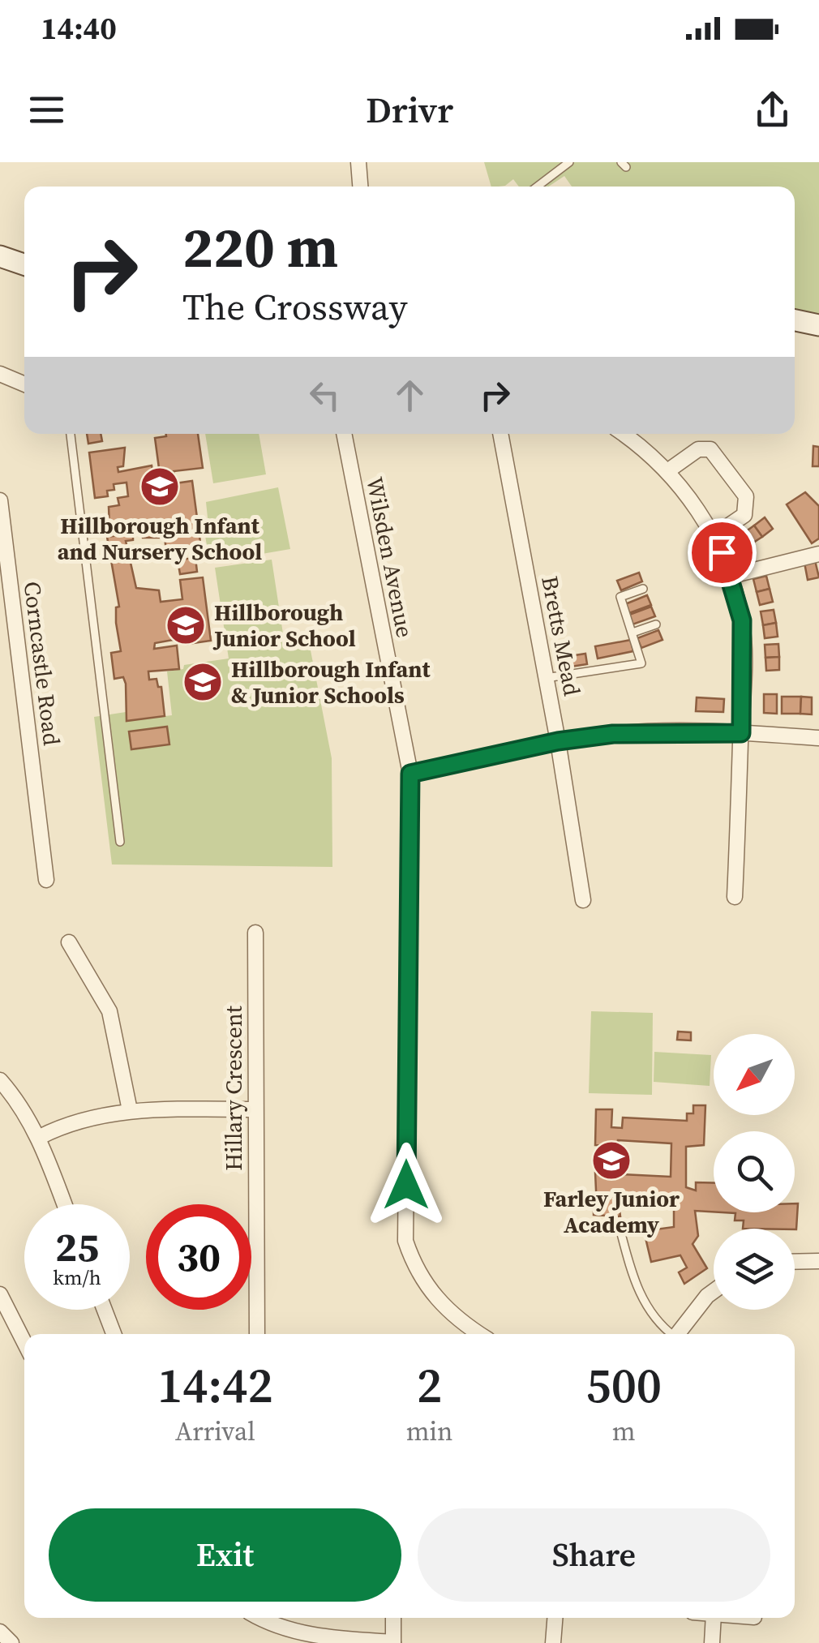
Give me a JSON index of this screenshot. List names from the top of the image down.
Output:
{
  "streets": {
    "street": [
      "Wilsden Avenue",
      "Bretts Mead",
      "Corncastle Road",
      "Hillary Crescent"
    ]
  },
  "places": {
    "school or university": [
      "Hillborough Infant and Nursery School",
      "Hillborough Junior School",
      "Hillborough Infant & Junior Schools",
      "Farley Junior Academy"
    ]
  },
  "north": "bottom left",
  "page": {
    "status": "14:40",
    "header": "Drivr",
    "turn": ["220 m", "The Crossway"],
    "speed": "25 km/h",
    "limit": "30",
    "eta": [
      "14:42",
      "Arrival",
      "2",
      "min",
      "500",
      "m"
    ],
    "buttons": ["Exit", "Share"]
  }
}
